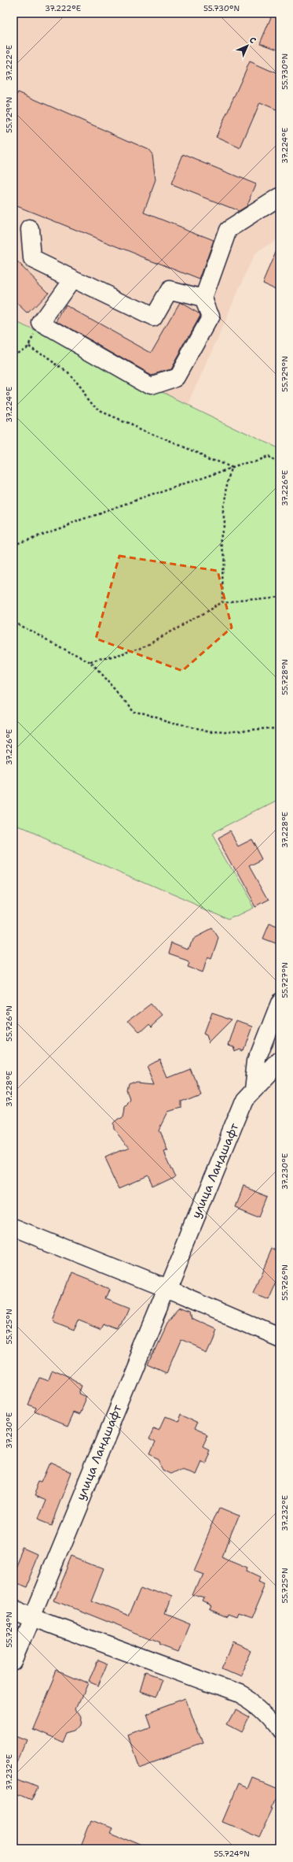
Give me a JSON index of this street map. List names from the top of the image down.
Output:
{
  "streets": {
    "street": ["улица Ландшафт"]
  },
  "north": "top right",
  "coordinates": [
    "37.222°E",
    "55.730°N",
    "55.729°N",
    "37.224°E",
    "37.226°E",
    "55.728°N",
    "37.228°E",
    "55.727°N",
    "55.726°N",
    "37.230°E",
    "55.725°N",
    "37.232°E",
    "55.724°N"
  ]
}
